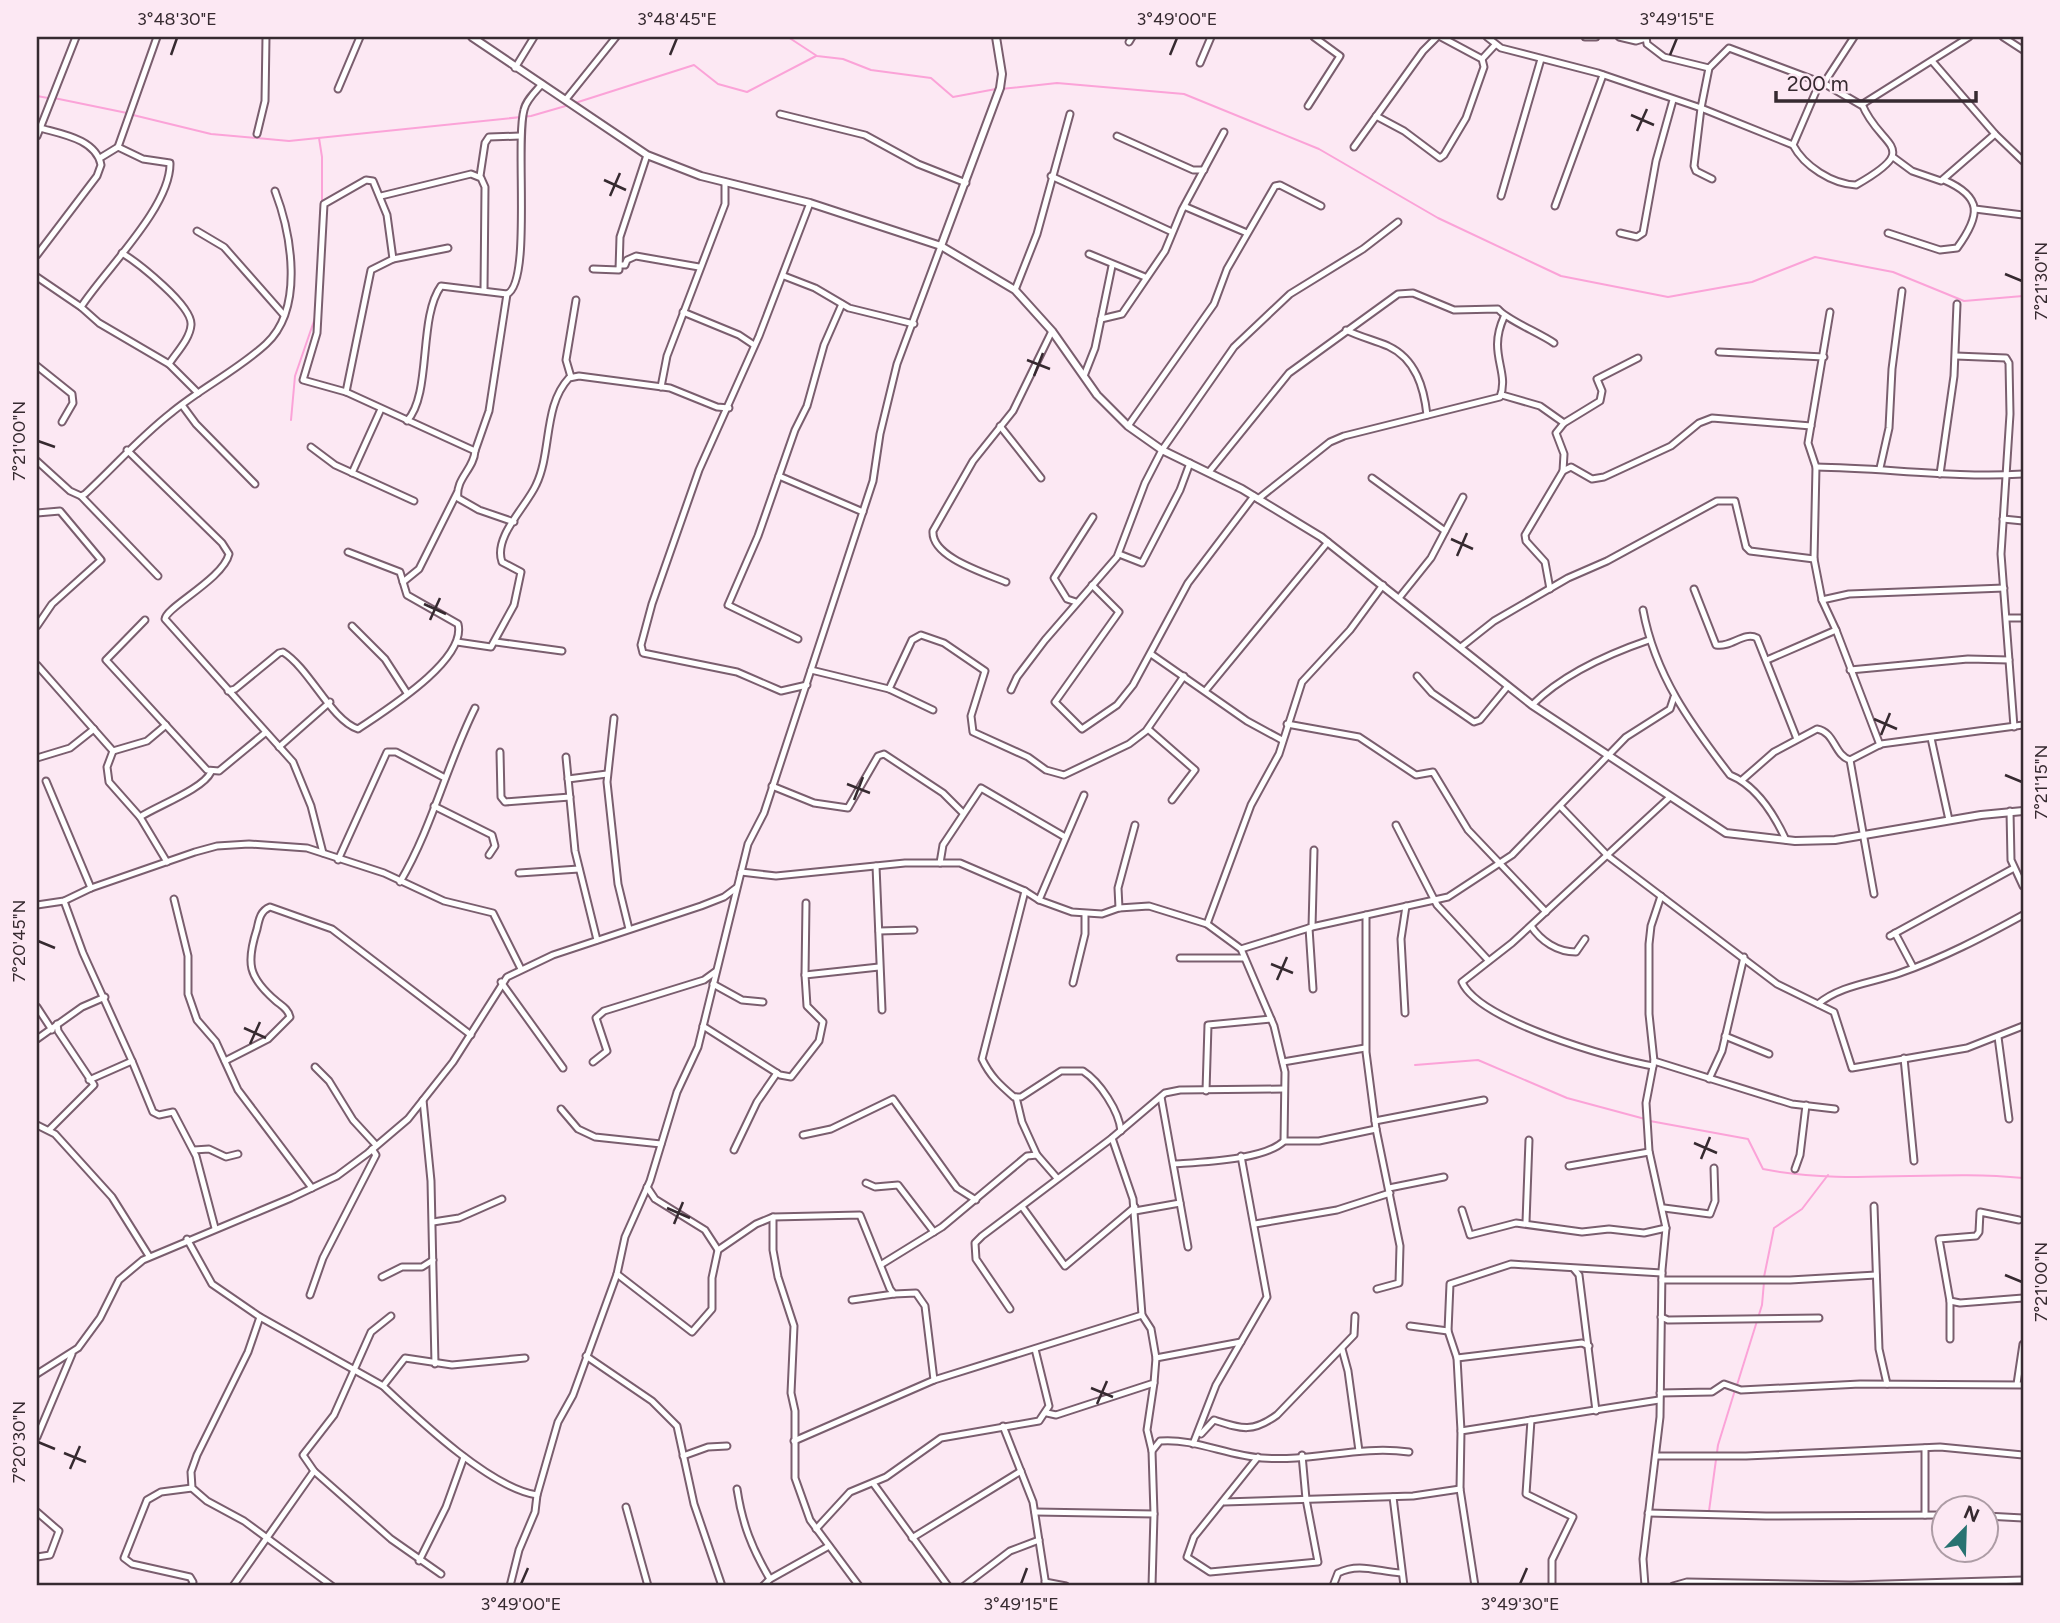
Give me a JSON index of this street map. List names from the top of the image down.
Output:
{
  "scale_bar": "200 m",
  "north": "top right",
  "coordinates": [
    "3°48'30\"E",
    "3°48'45\"E",
    "3°49'00\"E",
    "3°49'15\"E",
    "7°21'30\"N",
    "7°21'00\"N",
    "7°21'15\"N",
    "7°20'45\"N",
    "7°20'30\"N",
    "3°49'30\"E"
  ]
}
